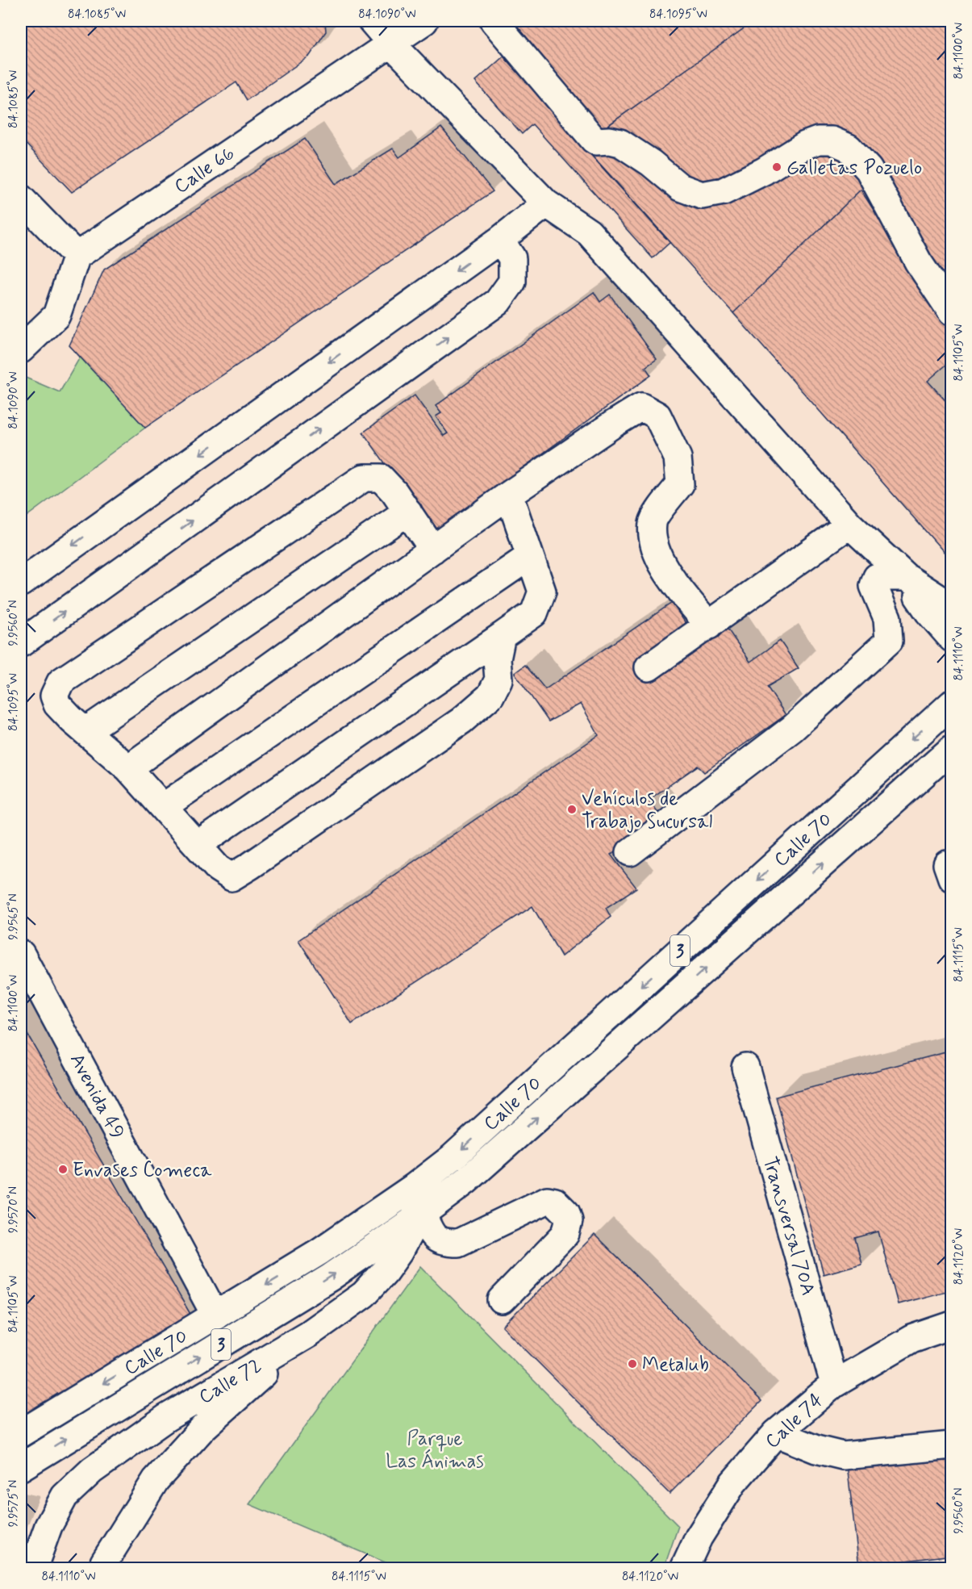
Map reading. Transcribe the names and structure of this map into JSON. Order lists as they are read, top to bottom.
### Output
{
  "streets": {
    "main road": [
      "Calle 66",
      "Calle 70",
      "3",
      "Avenida 49",
      "Transversal 70A",
      "Calle 72",
      "Calle 74"
    ]
  },
  "crossings": [
    ["Calle 70", "Avenida 49"],
    ["Calle 70", "Calle 72"],
    ["Transversal 70A", "Calle 74"]
  ],
  "parks": ["Parque Las Ánimas"],
  "places": [
    "Galletas Pozuelo",
    "Vehículos de Trabajo Sucursal",
    "Envases Comeca",
    "Metalub"
  ],
  "coordinates": [
    "84.1085°W",
    "84.1090°W",
    "84.1095°W",
    "84.1100°W",
    "84.1105°W",
    "9.9560°N",
    "84.1110°W",
    "9.9565°N",
    "84.1115°W",
    "9.9570°N",
    "84.1120°W",
    "9.9575°N"
  ]
}
